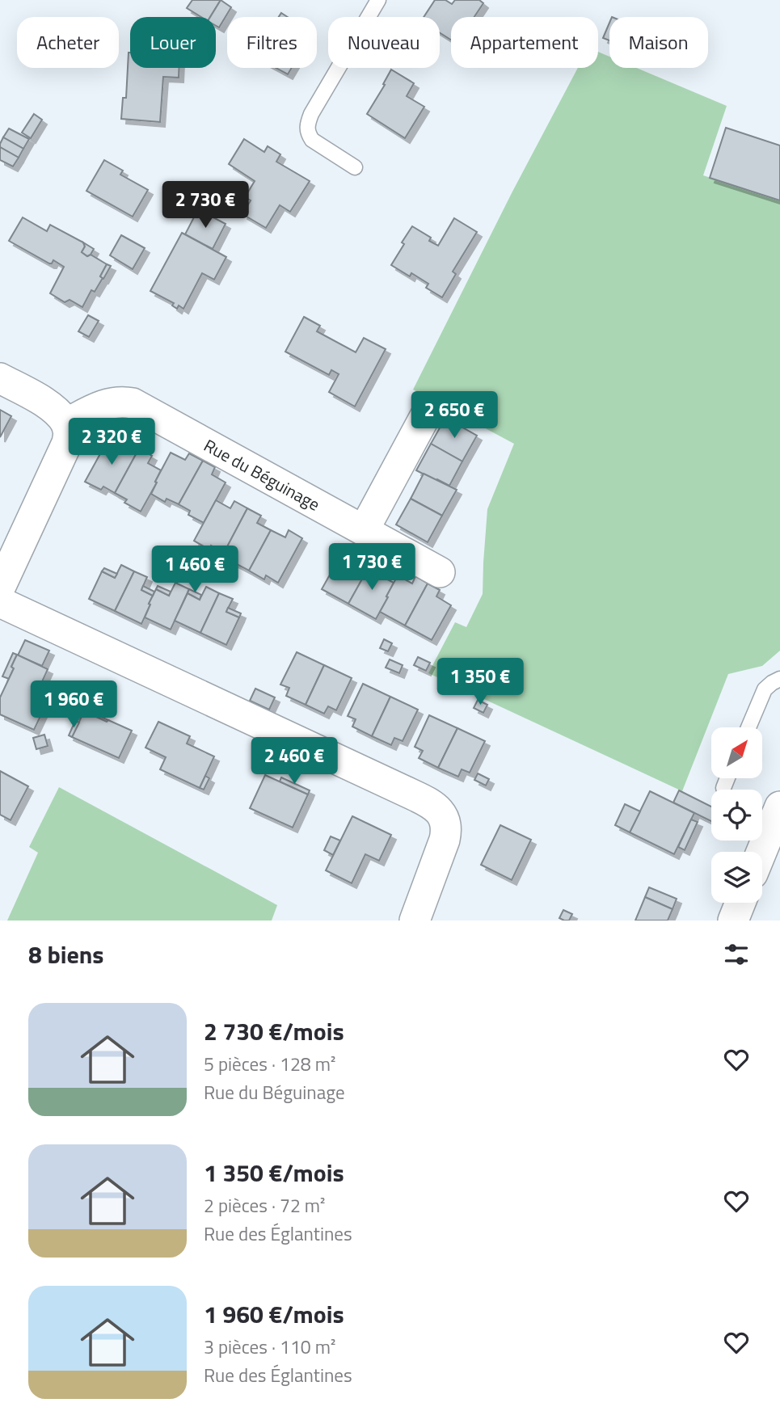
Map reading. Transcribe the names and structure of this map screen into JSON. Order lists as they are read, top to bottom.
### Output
{
  "streets": {
    "street": ["Rue du Béguinage"]
  },
  "north": "top right",
  "page": {
    "chip": [
      "Acheter",
      "Louer",
      "Filtres",
      "Nouveau",
      "Appartement",
      "Maison"
    ],
    "price": [
      "2 730 €",
      "2 650 €",
      "2 320 €",
      "1 730 €",
      "1 460 €",
      "1 350 €",
      "1 960 €",
      "2 460 €"
    ],
    "heading": "8 biens",
    "list": [
      {
        "name": "2 730 €/mois",
        "note": "5 pièces · 128 m² · Rue du Béguinage"
      },
      {
        "name": "1 350 €/mois",
        "note": "2 pièces · 72 m² · Rue des Églantines"
      },
      {
        "name": "1 960 €/mois",
        "note": "3 pièces · 110 m² · Rue des Églantines"
      }
    ]
  }
}
